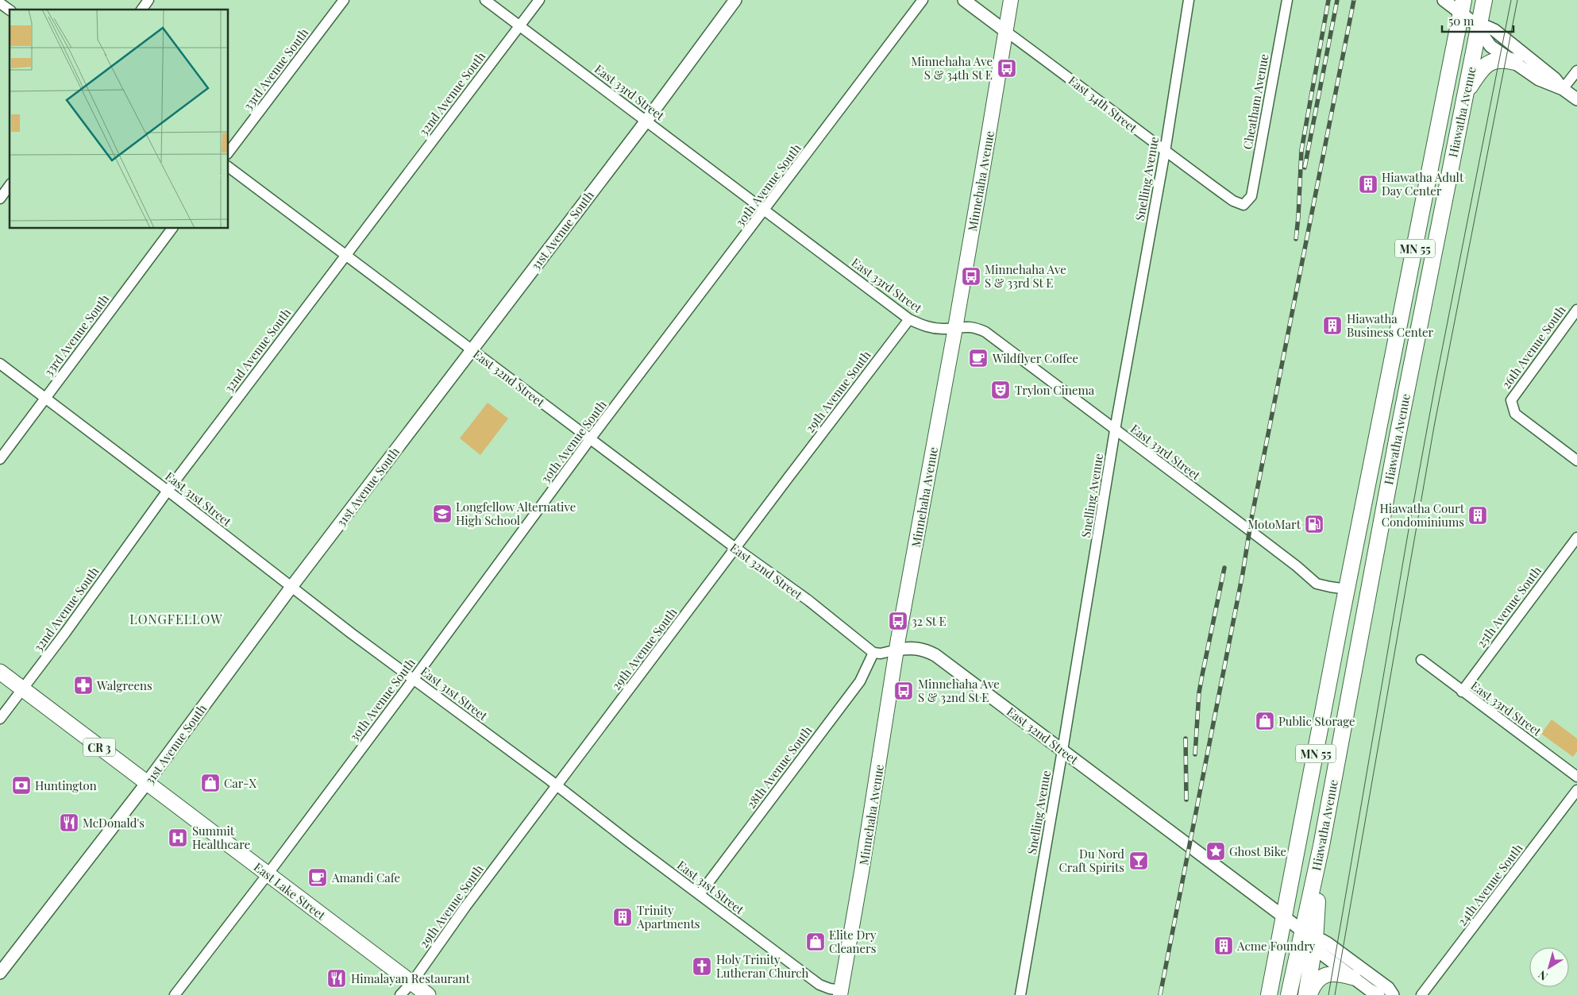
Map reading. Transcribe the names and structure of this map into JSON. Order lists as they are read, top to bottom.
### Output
{
  "streets": {
    "highway": ["Hiawatha Avenue", "MN 55"],
    "main road": ["Minnehaha Avenue", "CR 3", "East Lake Street"],
    "street": [
      "33rd Avenue South",
      "East 33rd Street",
      "32nd Avenue South",
      "Cheatham Avenue",
      "East 34th Street",
      "Snelling Avenue",
      "30th Avenue South",
      "31st Avenue South",
      "26th Avenue South",
      "East 32nd Street",
      "29th Avenue South",
      "East 31st Street",
      "25th Avenue South",
      "28th Avenue South",
      "24th Avenue South"
    ]
  },
  "crossings": [
    ["33rd Avenue South", "East 31st Street"],
    ["East 33rd Street", "32nd Avenue South"],
    ["East 33rd Street", "Hiawatha Avenue"],
    ["East 33rd Street", "Snelling Avenue"],
    ["East 33rd Street", "Minnehaha Avenue"],
    ["East 33rd Street", "30th Avenue South"],
    ["East 33rd Street", "31st Avenue South"],
    ["East 33rd Street", "29th Avenue South"],
    ["East 33rd Street", "25th Avenue South"],
    ["32nd Avenue South", "East 32nd Street"],
    ["32nd Avenue South", "East 31st Street"],
    ["32nd Avenue South", "East Lake Street"],
    ["Cheatham Avenue", "East 34th Street"],
    ["East 34th Street", "Snelling Avenue"],
    ["East 34th Street", "Minnehaha Avenue"],
    ["Hiawatha Avenue", "East 32nd Street"],
    ["Snelling Avenue", "East 32nd Street"],
    ["Minnehaha Avenue", "East 32nd Street"],
    ["Minnehaha Avenue", "East 31st Street"],
    ["30th Avenue South", "East 32nd Street"],
    ["30th Avenue South", "East 31st Street"],
    ["30th Avenue South", "East Lake Street"],
    ["31st Avenue South", "East 32nd Street"],
    ["31st Avenue South", "East 31st Street"],
    ["31st Avenue South", "East Lake Street"],
    ["East 32nd Street", "29th Avenue South"],
    ["East 32nd Street", "28th Avenue South"],
    ["29th Avenue South", "East 31st Street"],
    ["29th Avenue South", "East Lake Street"],
    ["East 31st Street", "28th Avenue South"]
  ],
  "districts": ["LONGFELLOW"],
  "places": {
    "bus stop": [
      "Minnehaha Ave S & 34th St E",
      "Minnehaha Ave S & 33rd St E",
      "32 St E",
      "Minnehaha Ave S & 32nd St E"
    ],
    "building": [
      "Hiawatha Adult Day Center",
      "Hiawatha Business Center",
      "Hiawatha Court Condominiums",
      "Trinity Apartments",
      "Acme Foundry"
    ],
    "cafe": ["Wildflyer Coffee", "Amandi Cafe"],
    "theatre": ["Trylon Cinema"],
    "school or university": ["Longfellow Alternative High School"],
    "fuel station": ["MotoMart"],
    "pharmacy": ["Walgreens"],
    "shop": ["Public Storage", "Car-X", "Elite Dry Cleaners"],
    "bank": ["Huntington"],
    "restaurant": ["McDonald's", "Himalayan Restaurant"],
    "hospital": ["Summit Healthcare"],
    "place": ["Ghost Bike"],
    "bar": ["Du Nord Craft Spirits"],
    "church": ["Holy Trinity Lutheran Church"]
  },
  "scale_bar": "50 m",
  "north": "bottom left"
}
